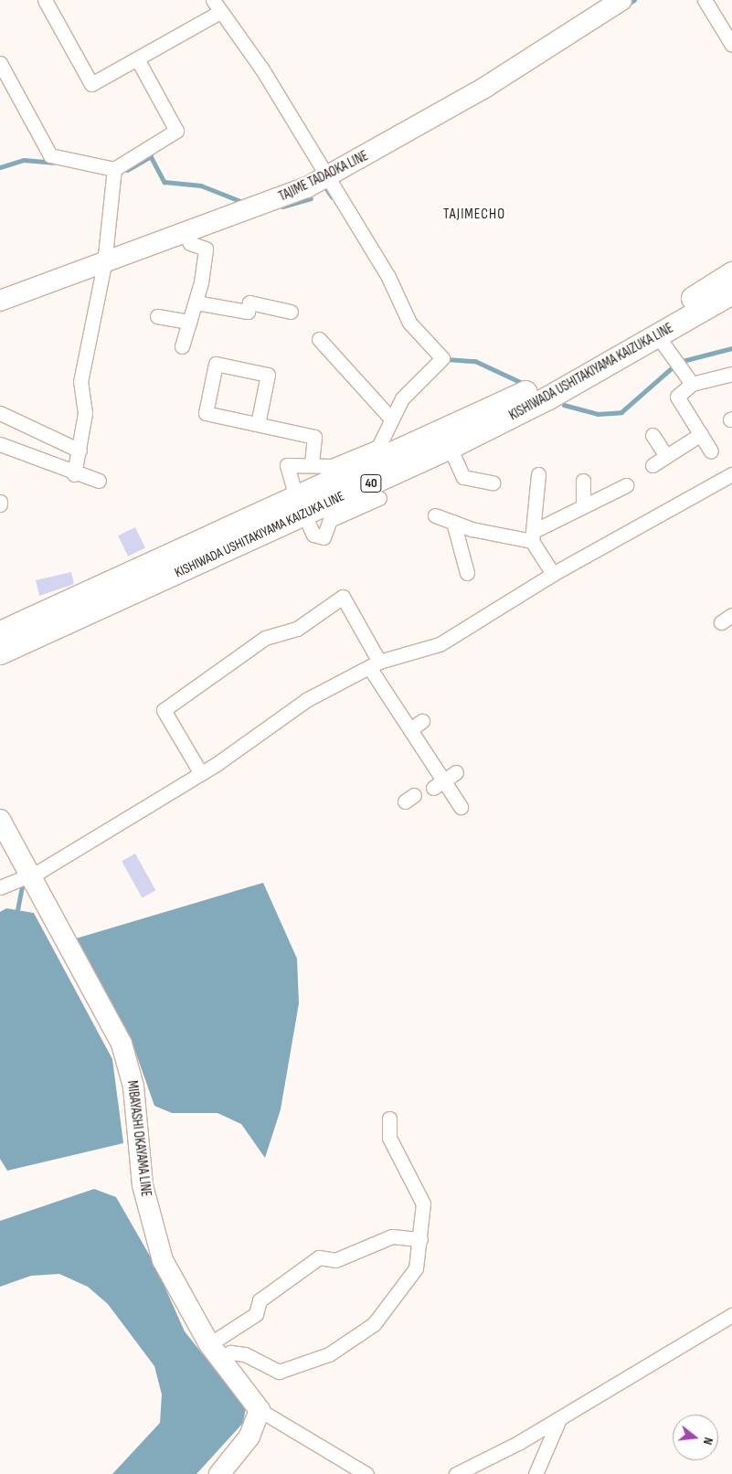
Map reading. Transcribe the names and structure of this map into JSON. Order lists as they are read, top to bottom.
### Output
{
  "streets": {
    "main road": [
      "TAJIME TADAOKA LINE",
      "KISHIWADA USHITAKIYAMA KAIZUKA LINE",
      "40",
      "MIBAYASHI OKAYAMA LINE"
    ]
  },
  "districts": ["TAJIMECHO"],
  "north": "right"
}
